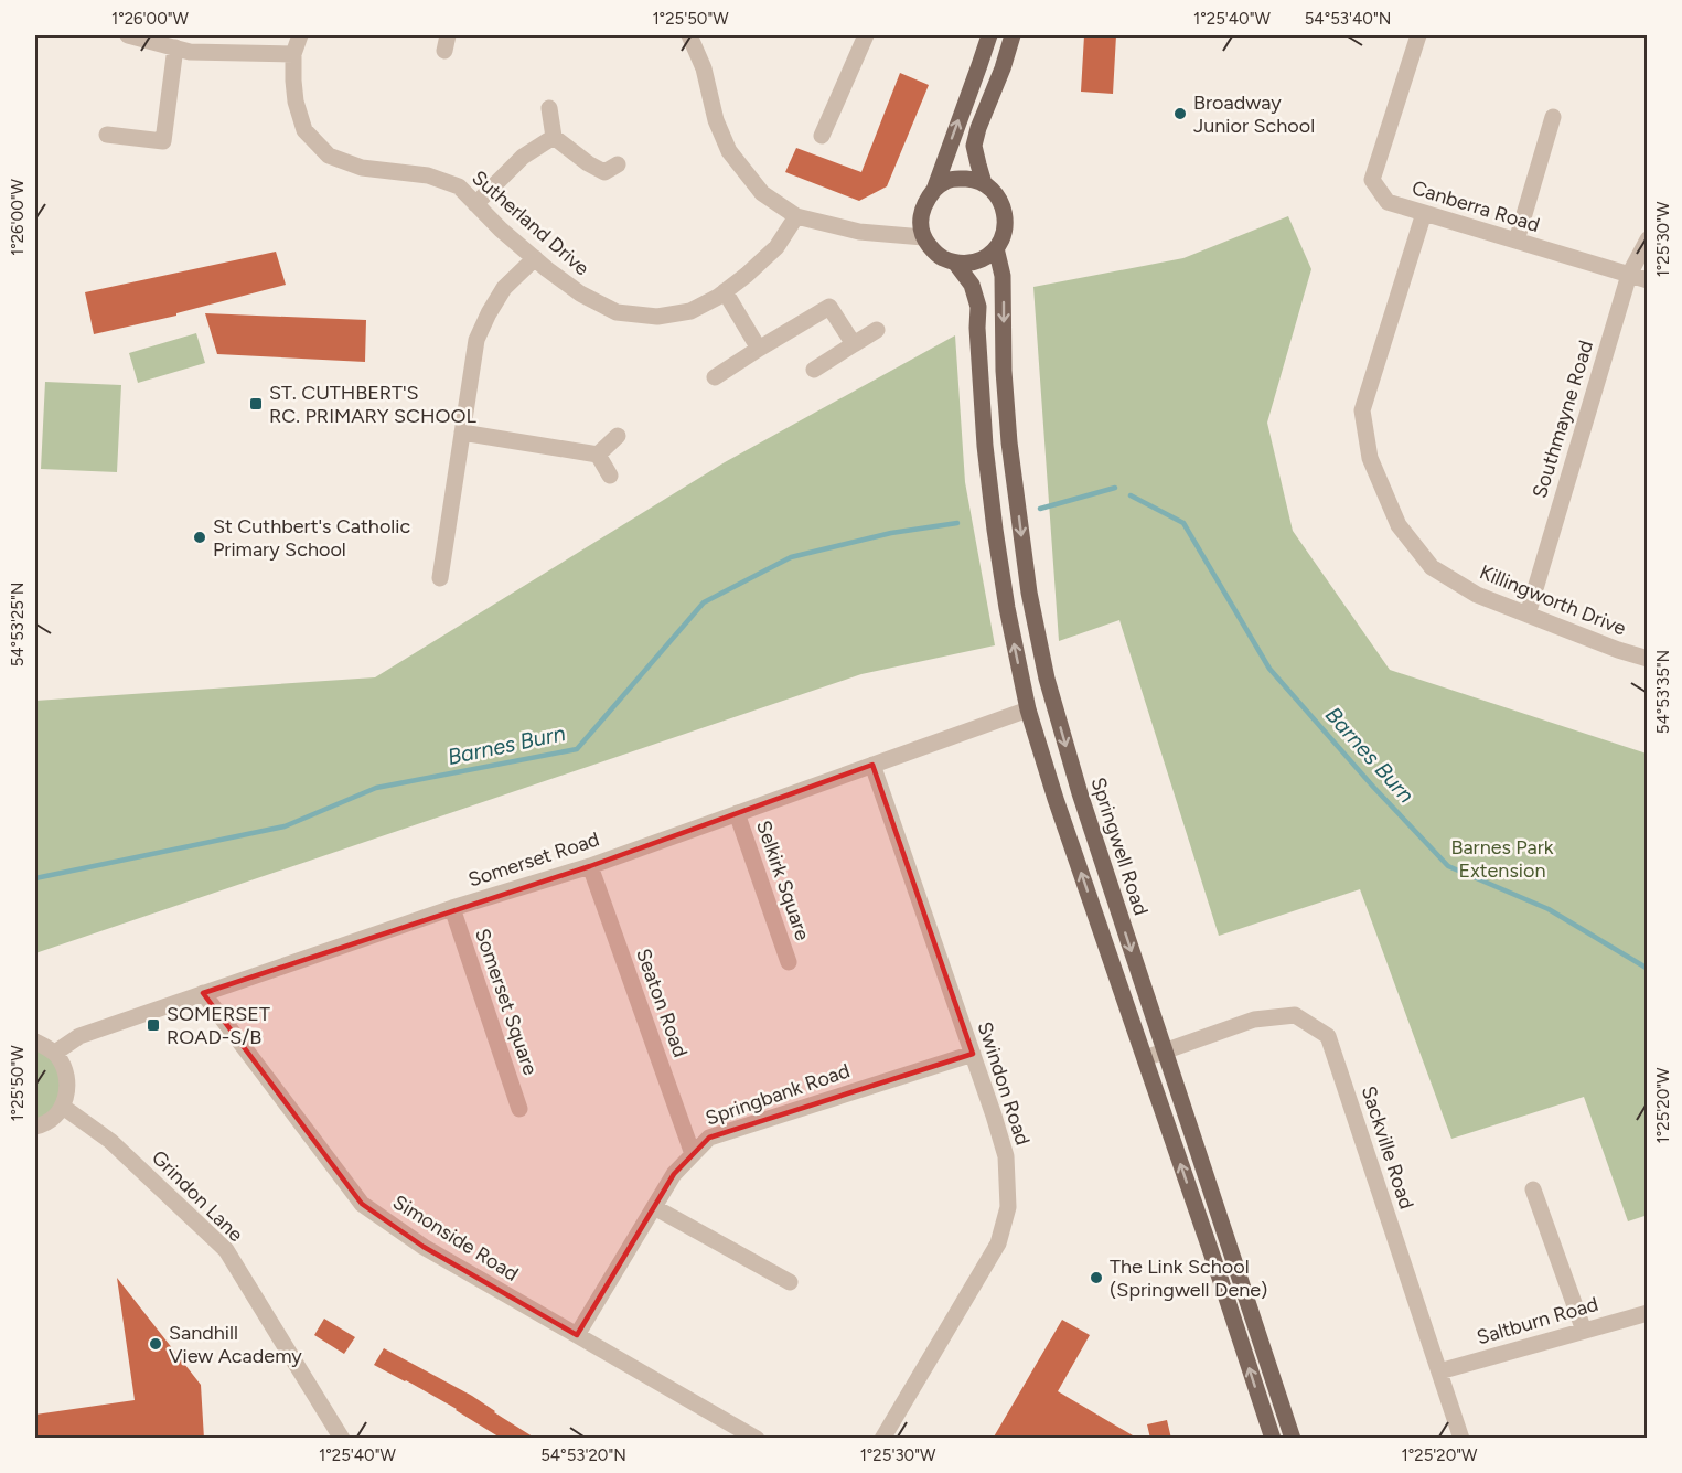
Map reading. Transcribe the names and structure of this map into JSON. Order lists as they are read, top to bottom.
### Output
{
  "streets": {
    "main road": ["Springwell Road"],
    "street": [
      "Canberra Road",
      "Sutherland Drive",
      "Southmayne Road",
      "Killingworth Drive",
      "Somerset Road",
      "Selkirk Square",
      "Somerset Square",
      "Seaton Road",
      "Swindon Road",
      "Springbank Road",
      "Sackville Road",
      "Grindon Lane",
      "Simonside Road",
      "Saltburn Road"
    ]
  },
  "crossings": [
    ["Canberra Road", "Southmayne Road"],
    ["Canberra Road", "Killingworth Drive"],
    ["Southmayne Road", "Killingworth Drive"],
    ["Springwell Road", "Sackville Road"],
    ["Somerset Road", "Selkirk Square"],
    ["Somerset Road", "Somerset Square"],
    ["Somerset Road", "Seaton Road"],
    ["Somerset Road", "Swindon Road"],
    ["Somerset Road", "Simonside Road"],
    ["Seaton Road", "Springbank Road"],
    ["Swindon Road", "Springbank Road"],
    ["Springbank Road", "Simonside Road"],
    ["Sackville Road", "Saltburn Road"]
  ],
  "water": ["Barnes Burn"],
  "parks": ["Barnes Park Extension"],
  "places": {
    "other": [
      "Broadway Junior School",
      "St Cuthbert's Catholic Primary School",
      "The Link School (Springwell Dene)",
      "Sandhill View Academy"
    ],
    "transit": ["ST. CUTHBERT'S RC. PRIMARY SCHOOL", "SOMERSET ROAD-S/B"]
  },
  "coordinates": [
    "1°26'00\"W",
    "1°25'50\"W",
    "1°25'40\"W",
    "54°53'40\"N",
    "1°25'30\"W",
    "54°53'25\"N",
    "54°53'35\"N",
    "1°25'20\"W",
    "54°53'20\"N"
  ]
}
